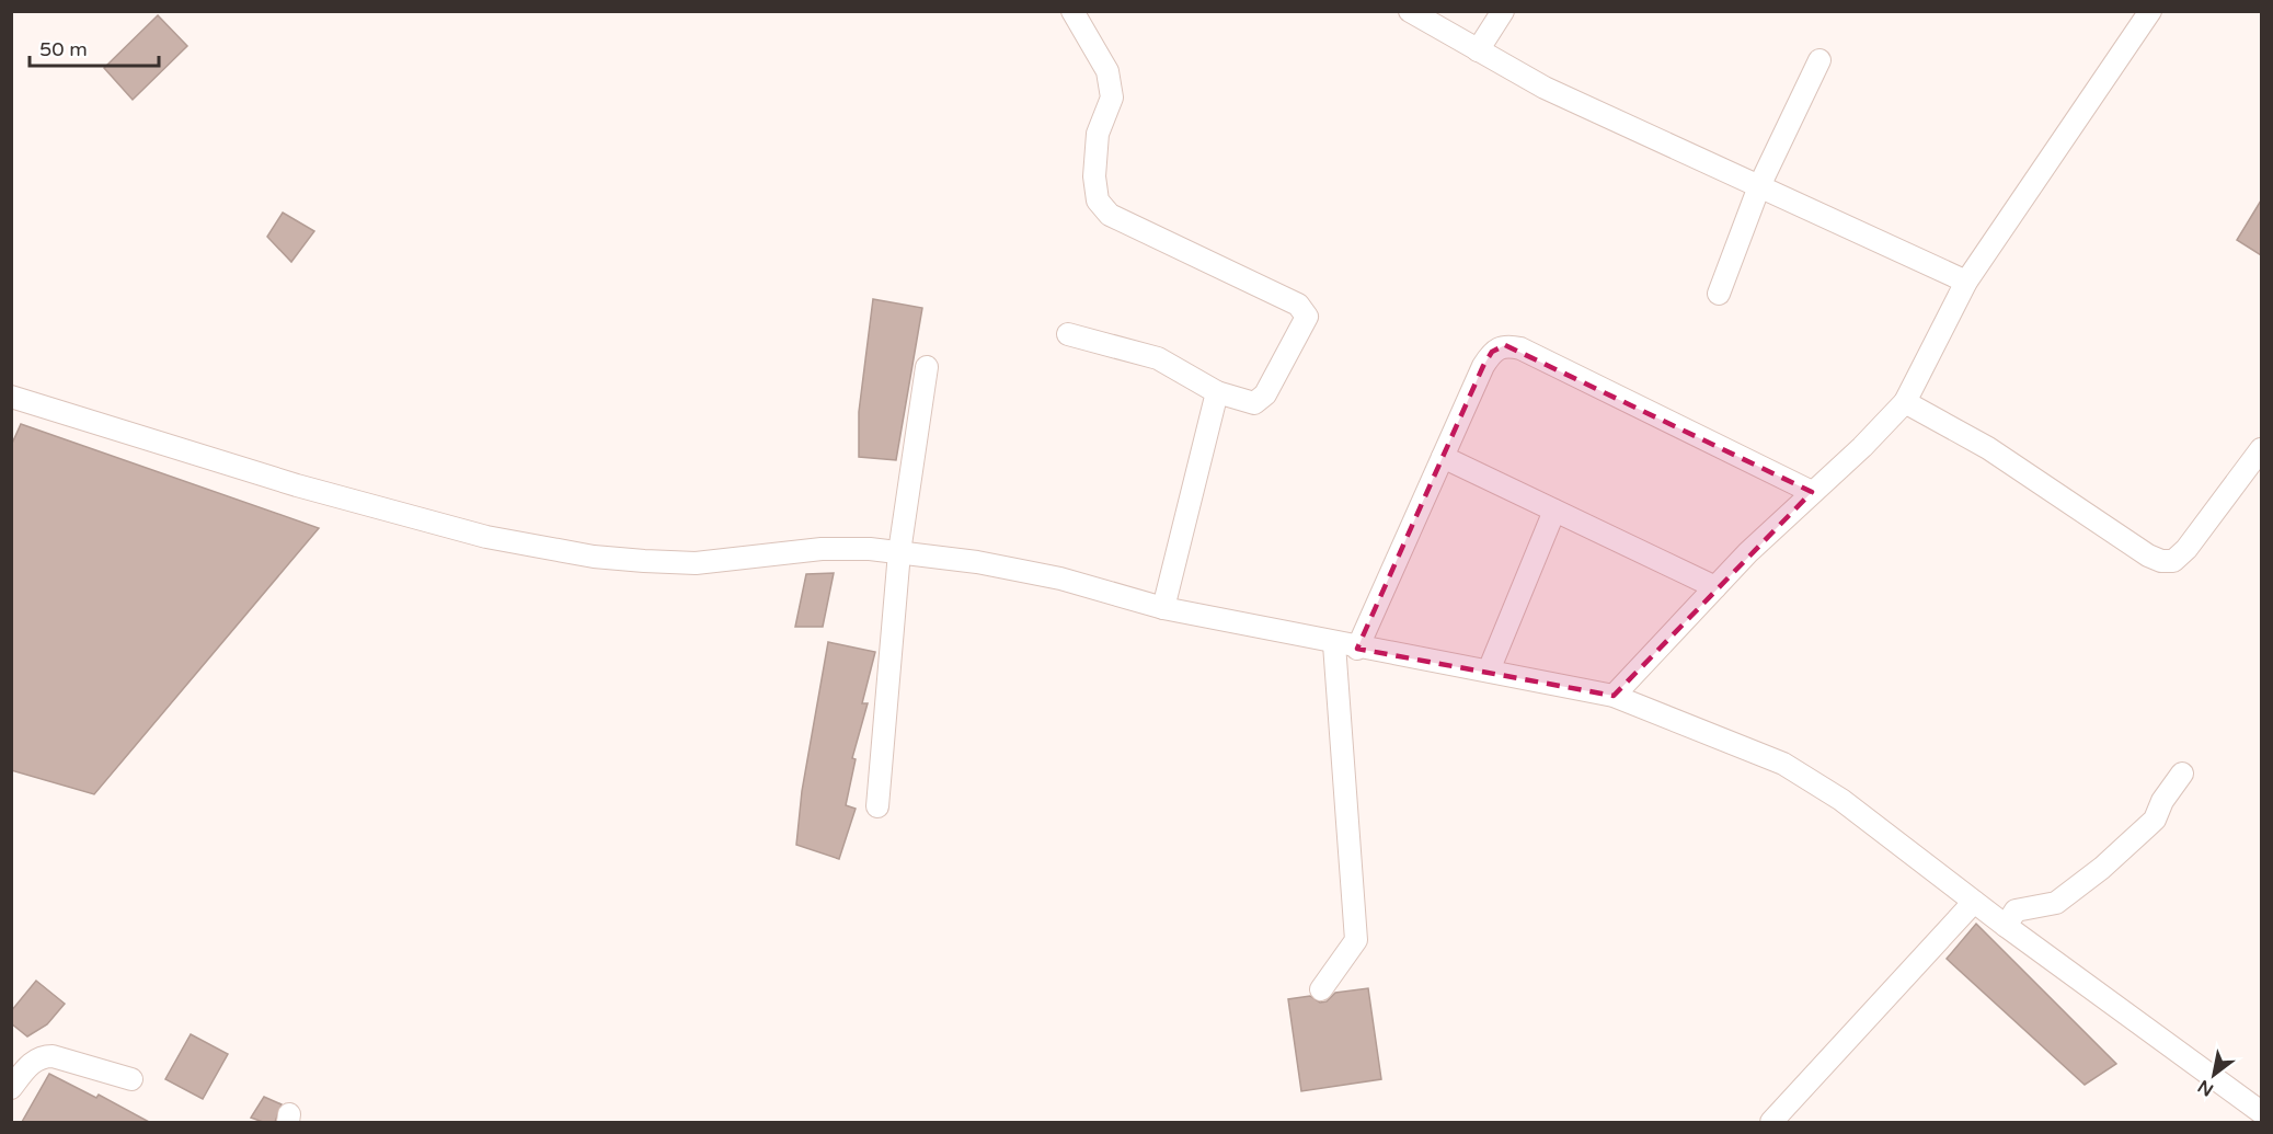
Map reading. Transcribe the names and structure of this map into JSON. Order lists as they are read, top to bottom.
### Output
{
  "scale_bar": "50 m",
  "north": "bottom left"
}
